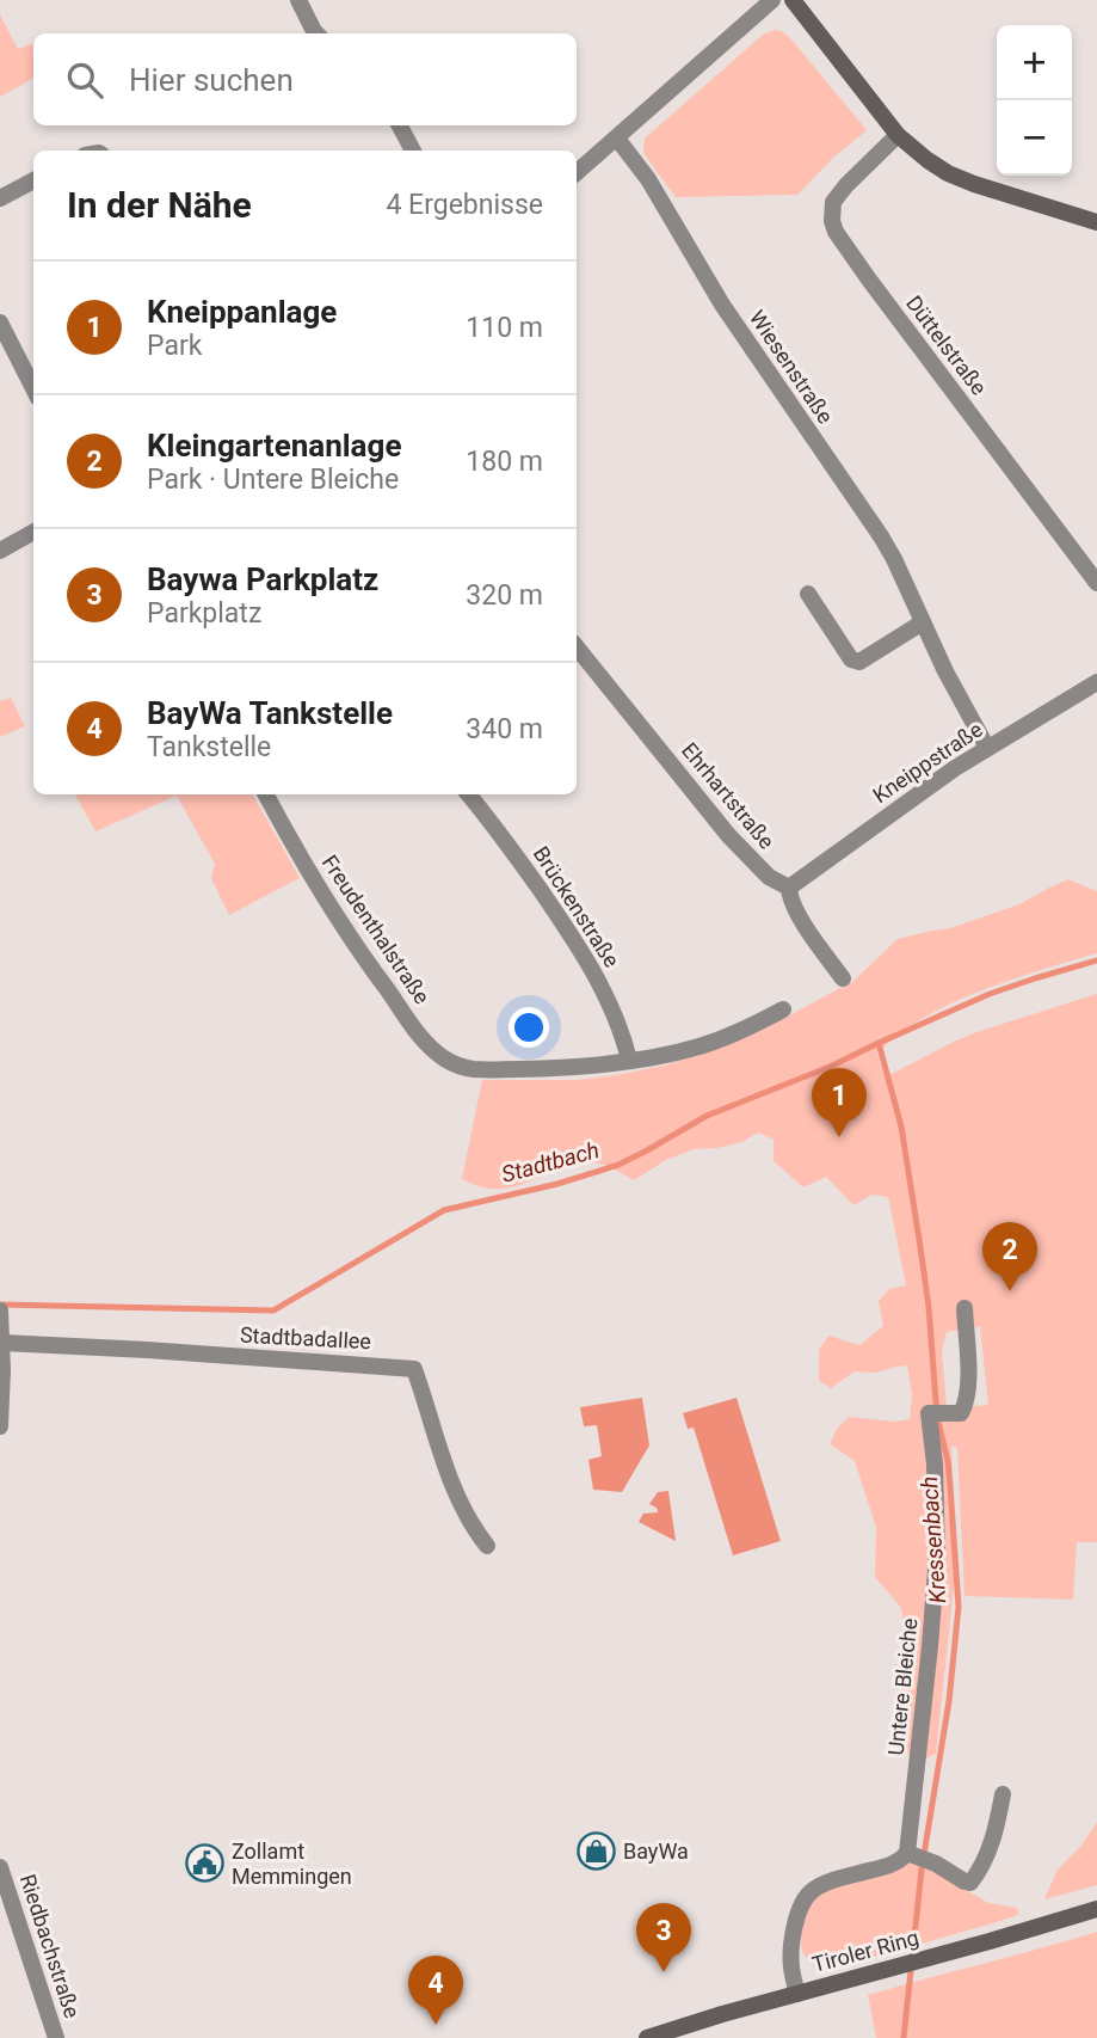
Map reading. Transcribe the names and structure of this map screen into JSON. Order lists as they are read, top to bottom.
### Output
{
  "streets": {
    "main road": ["Tiroler Ring"],
    "street": [
      "Düttelstraße",
      "Wiesenstraße",
      "Kneippstraße",
      "Ehrhartstraße",
      "Brückenstraße",
      "Freudenthalstraße",
      "Stadtbadallee",
      "Untere Bleiche",
      "Riedbachstraße"
    ]
  },
  "crossings": [
    ["Wiesenstraße", "Kneippstraße"],
    ["Kneippstraße", "Ehrhartstraße"],
    ["Brückenstraße", "Freudenthalstraße"]
  ],
  "water": ["Stadtbach", "Kressenbach"],
  "places": {
    "shop": ["BayWa"],
    "public building": ["Zollamt Memmingen"]
  },
  "page": {
    "map_buttons": ["+", "−"],
    "search": "Hier suchen",
    "heading": ["In der Nähe", "4 Ergebnisse"],
    "list": [
      {
        "mark": "1",
        "name": "Kneippanlage",
        "note": "Park",
        "value": "110 m"
      },
      {
        "mark": "2",
        "name": "Kleingartenanlage",
        "note": "Park · Untere Bleiche",
        "value": "180 m"
      },
      {
        "mark": "3",
        "name": "Baywa Parkplatz",
        "note": "Parkplatz",
        "value": "320 m"
      },
      {
        "mark": "4",
        "name": "BayWa Tankstelle",
        "note": "Tankstelle",
        "value": "340 m"
      }
    ],
    "pins": [
      "1",
      "2",
      "3",
      "4"
    ]
  }
}
